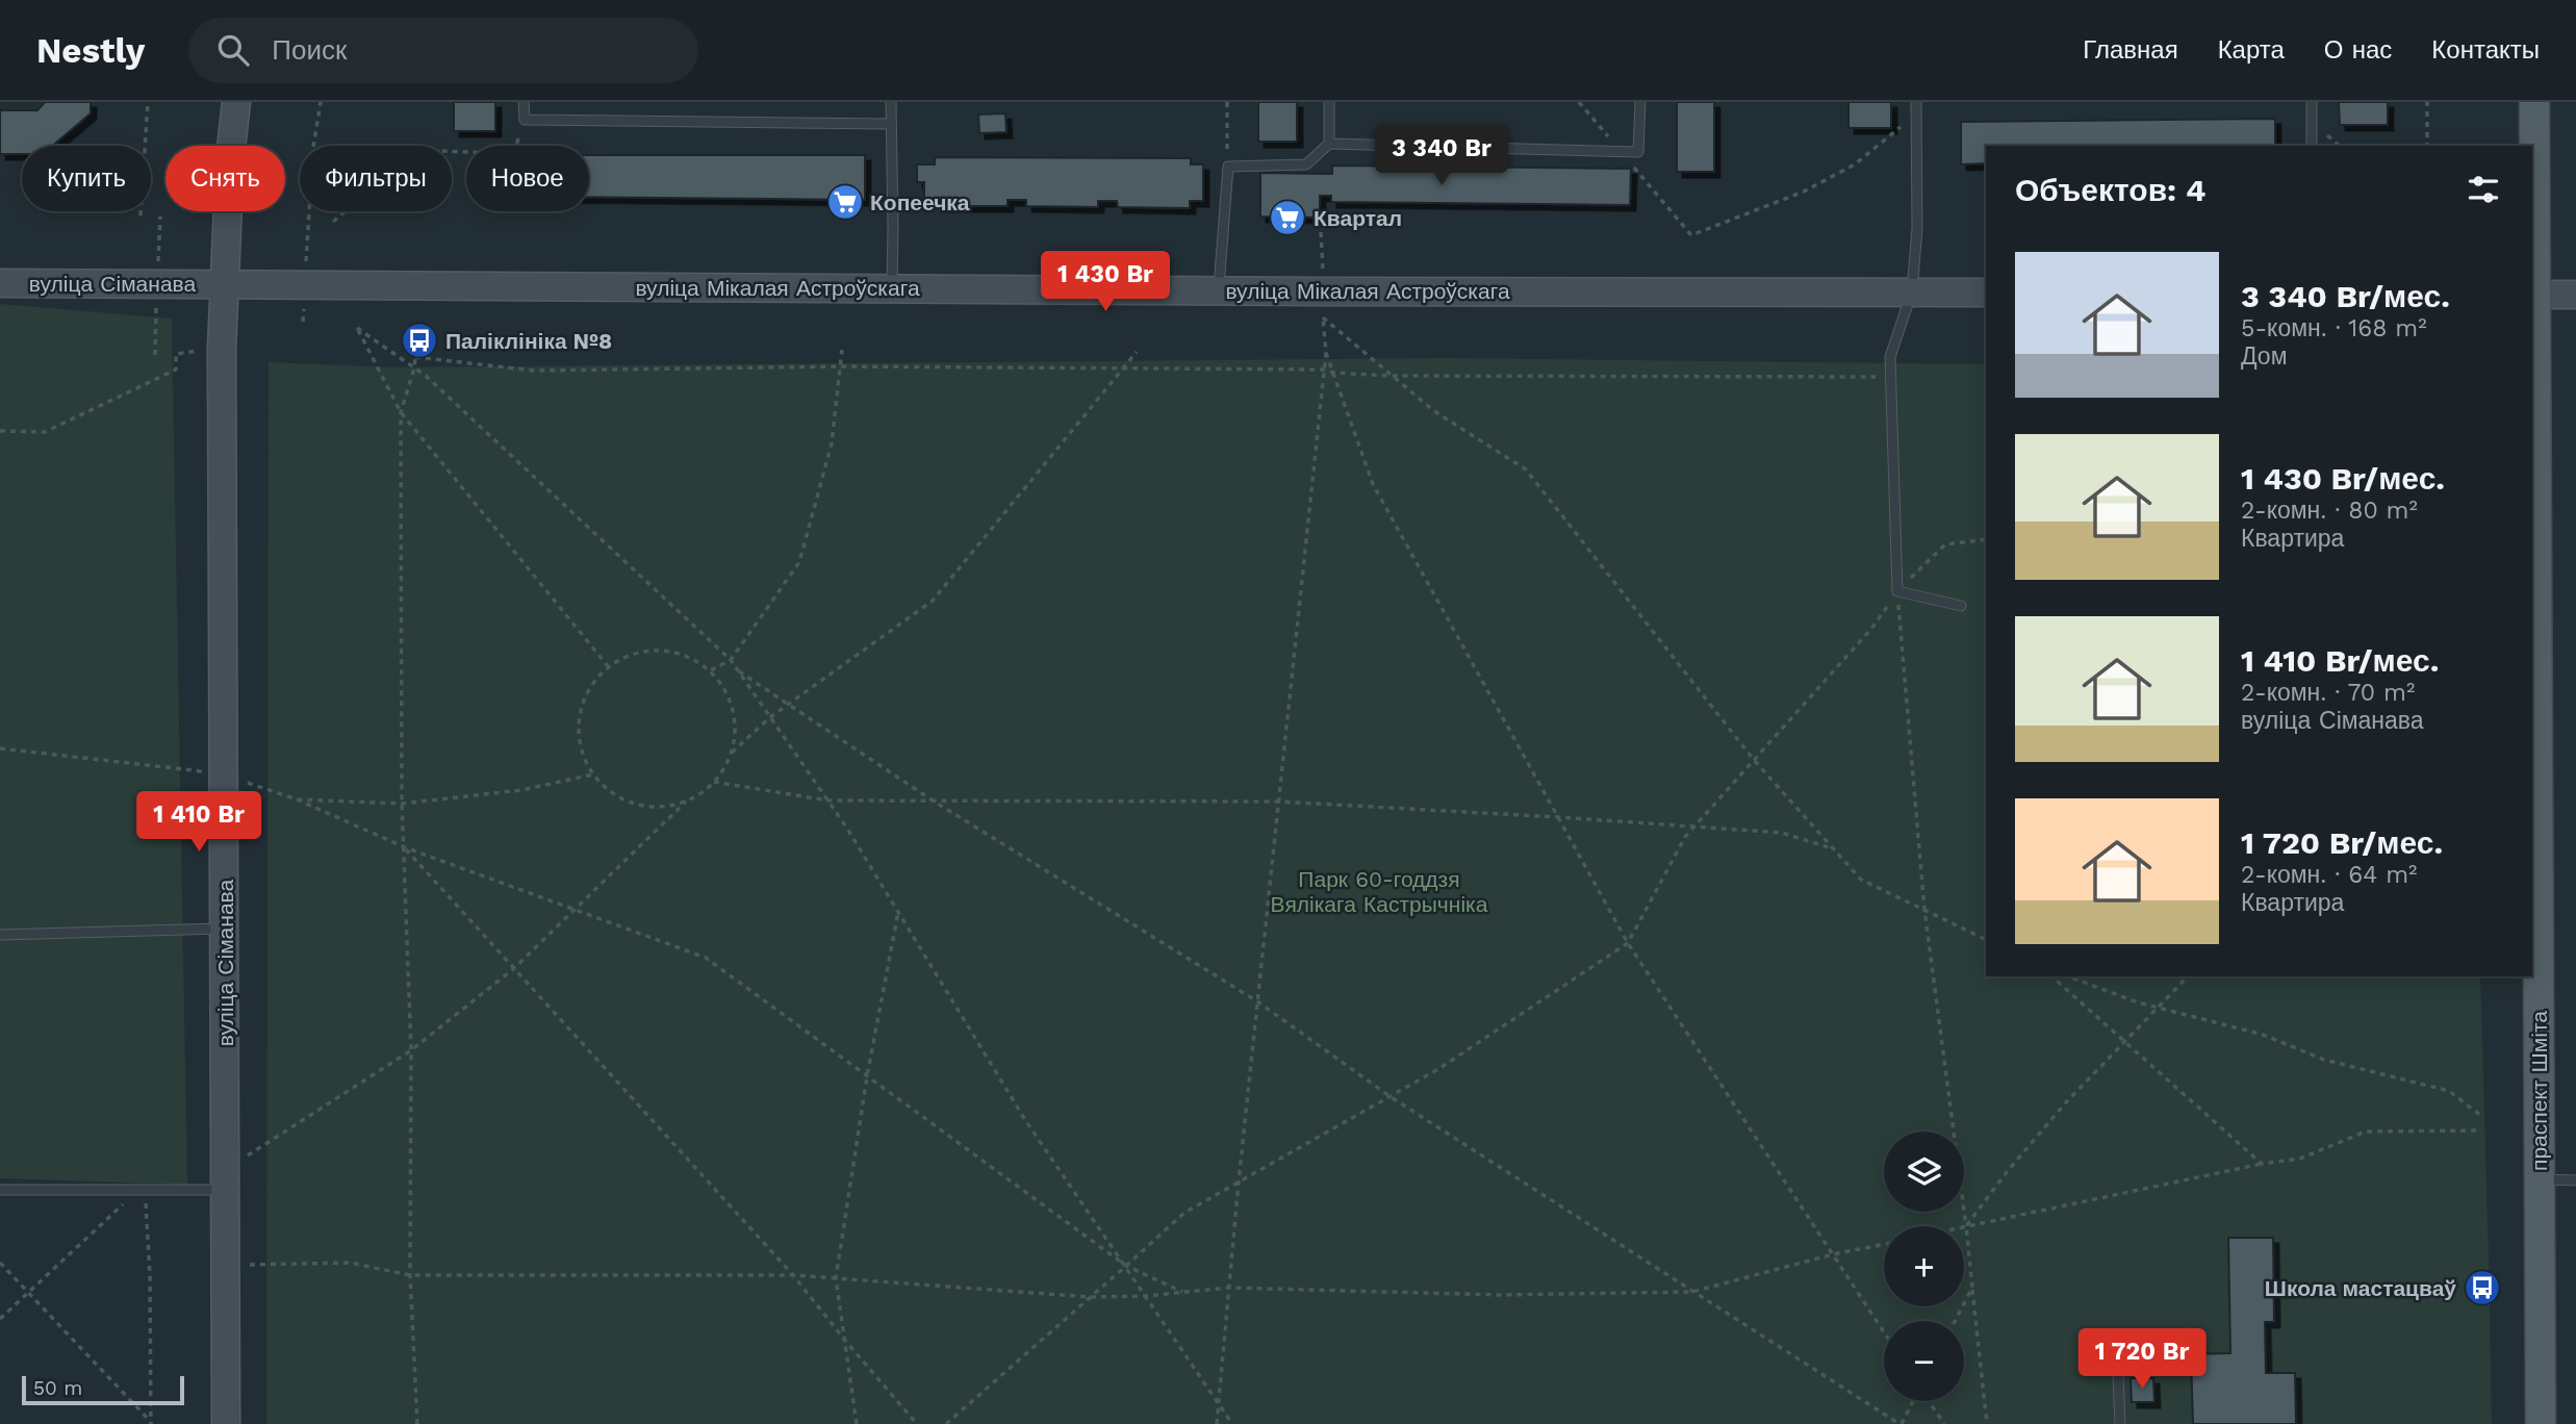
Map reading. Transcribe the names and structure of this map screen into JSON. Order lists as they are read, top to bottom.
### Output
{
  "streets": {
    "main road": ["вуліца Сіманава", "вуліца Мікалая Астроўскага", "праспект Шміта"]
  },
  "crossings": [
    ["вуліца Сіманава", "вуліца Мікалая Астроўскага"]
  ],
  "parks": ["Парк 60-годдзя Вялікага Кастрычніка"],
  "places": {
    "supermarket": ["Копеечка", "Квартал"],
    "bus stop": ["Паліклініка №8", "Школа мастацваў"]
  },
  "scale_bar": "50 m",
  "page": {
    "header": "Nestly",
    "search": "Поиск",
    "nav": [
      "Главная",
      "Карта",
      "О нас",
      "Контакты"
    ],
    "price": [
      "3 340 Br",
      "1 430 Br",
      "1 410 Br",
      "1 720 Br"
    ],
    "chip": [
      "Купить",
      "Снять",
      "Фильтры",
      "Новое"
    ],
    "heading": "Объектов: 4",
    "list": [
      {
        "name": "3 340 Br/мес.",
        "note": "5-комн. · 168 m² · Дом"
      },
      {
        "name": "1 430 Br/мес.",
        "note": "2-комн. · 80 m² · Квартира"
      },
      {
        "name": "1 410 Br/мес.",
        "note": "2-комн. · 70 m² · вуліца Сіманава"
      },
      {
        "name": "1 720 Br/мес.",
        "note": "2-комн. · 64 m² · Квартира"
      }
    ],
    "map_buttons": ["+", "−"],
    "scale": "50 m"
  }
}
